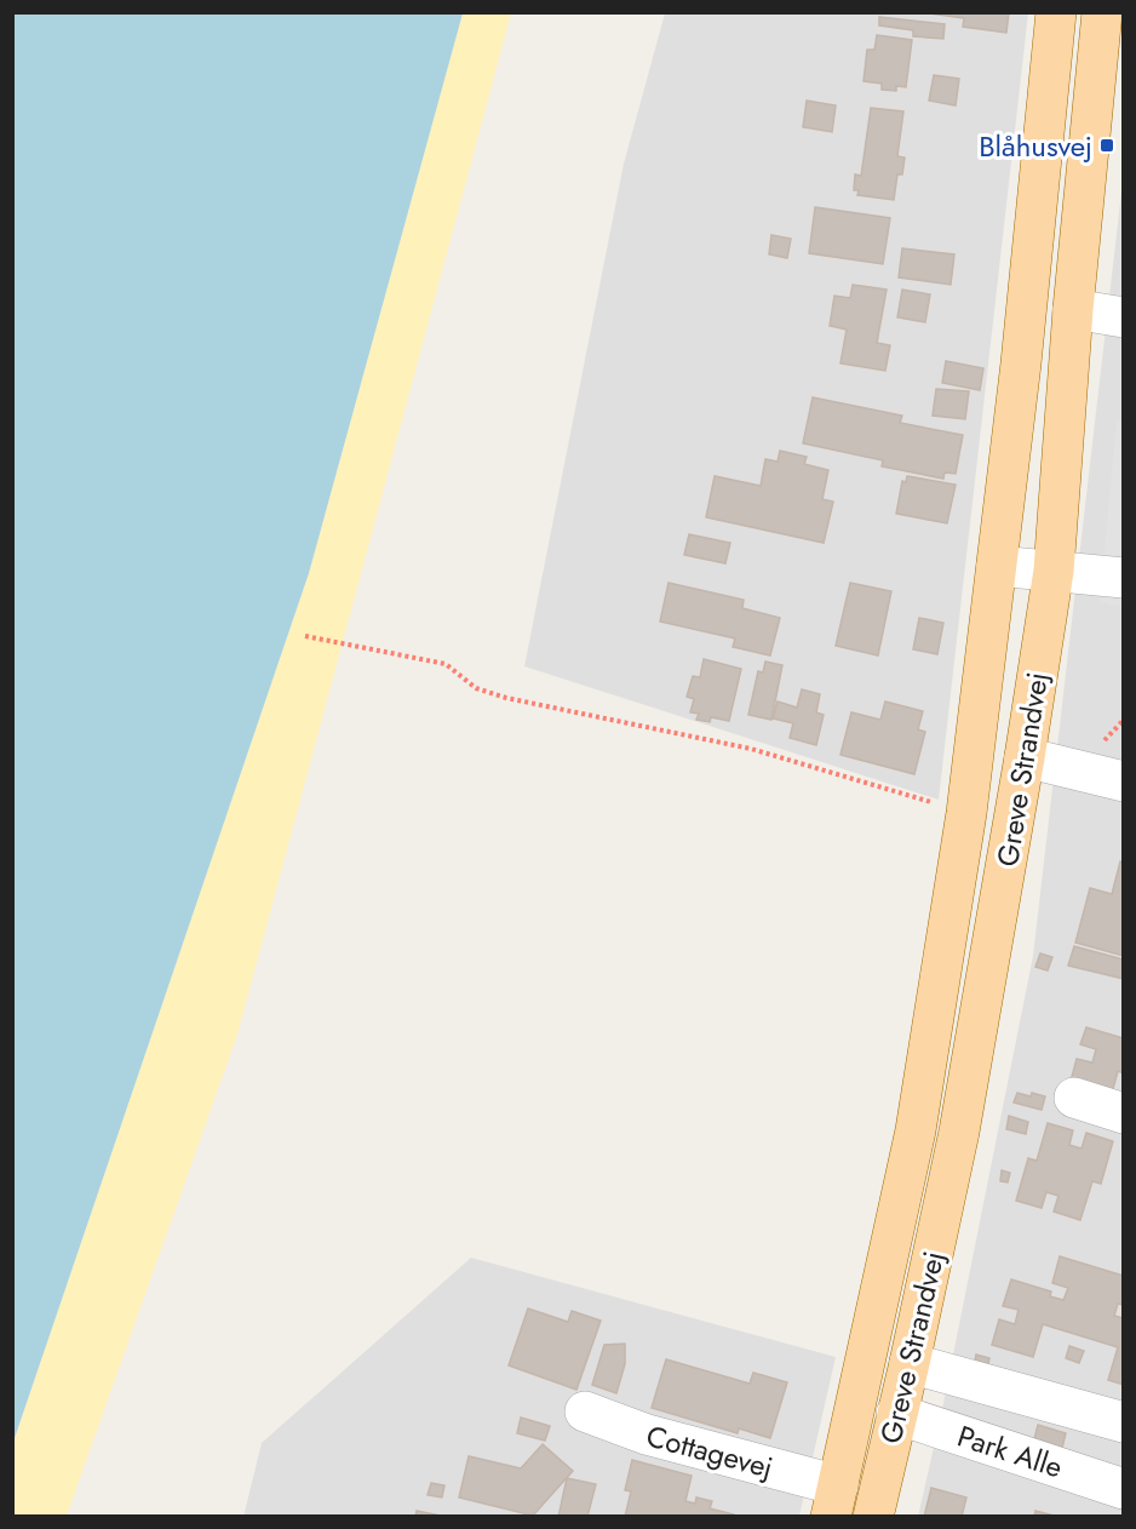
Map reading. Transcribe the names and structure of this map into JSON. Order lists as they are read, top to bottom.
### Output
{
  "streets": {
    "main road": ["Greve Strandvej"],
    "street": ["Cottagevej", "Park Alle"]
  },
  "crossings": [
    ["Greve Strandvej", "Cottagevej"],
    ["Greve Strandvej", "Park Alle"]
  ],
  "places": {
    "transit": ["Blåhusvej"]
  }
}
